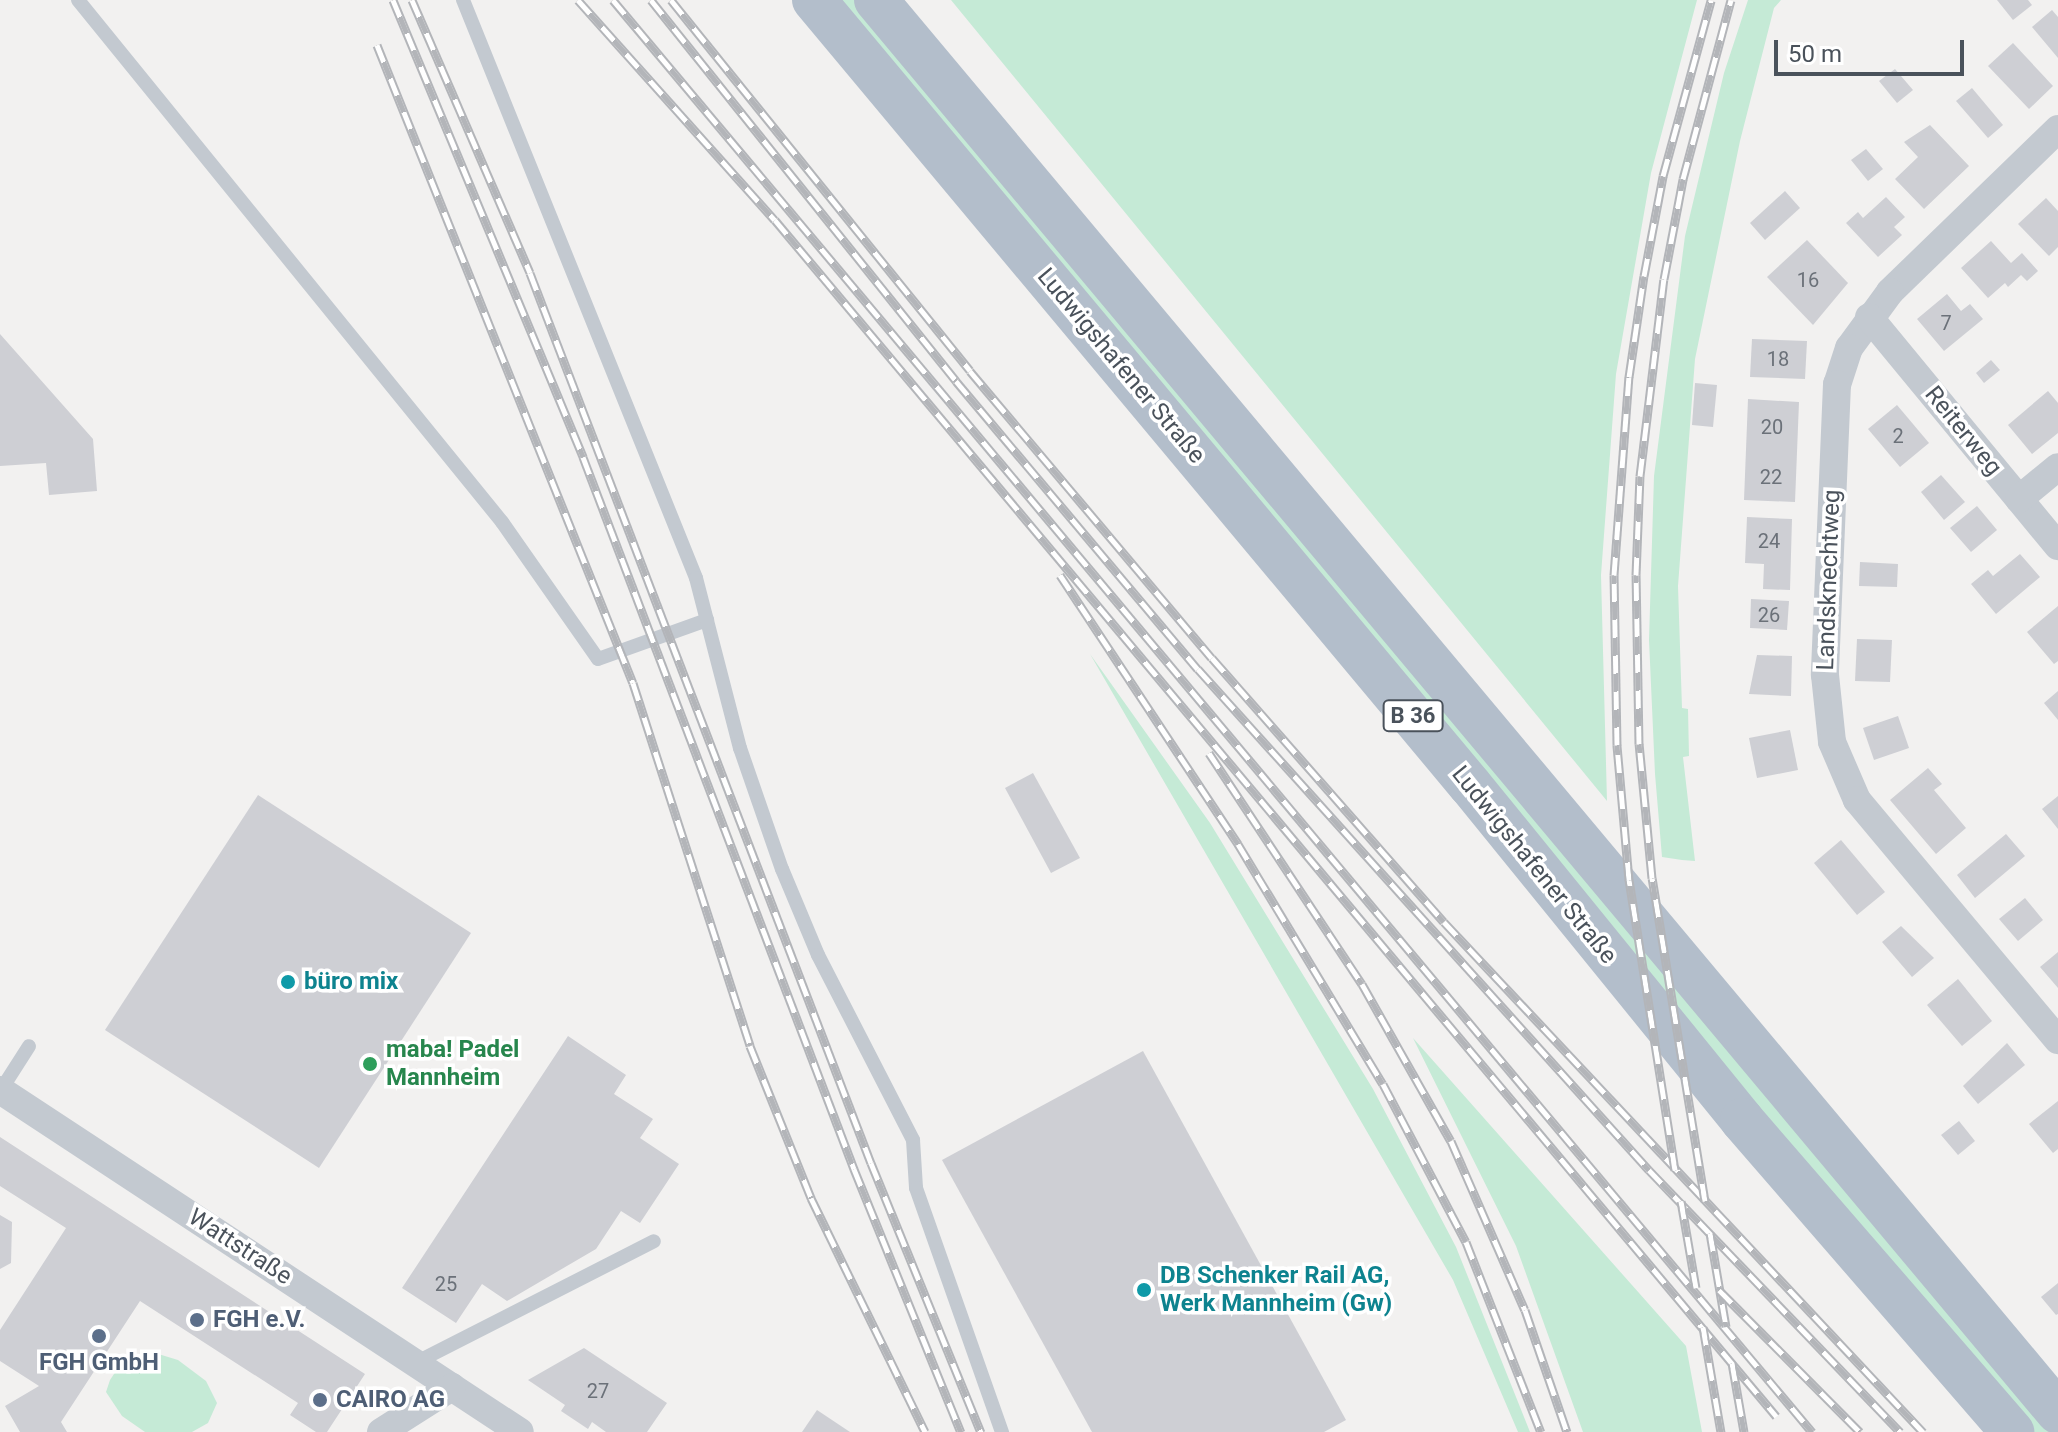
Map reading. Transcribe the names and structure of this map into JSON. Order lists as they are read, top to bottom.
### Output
{
  "streets": {
    "main road": ["Ludwigshafener Straße", "B 36"],
    "street": ["Reiterweg", "Landsknechtweg", "Wattstraße"]
  },
  "crossings": [
    ["Reiterweg", "Landsknechtweg"]
  ],
  "places": [
    "büro mix",
    "maba! Padel Mannheim",
    "DB Schenker Rail AG, Werk Mannheim (Gw)",
    "FGH e.V.",
    "FGH GmbH",
    "CAIRO AG"
  ],
  "house_numbers": [
    "16",
    "7",
    "18",
    "20",
    "2",
    "22",
    "24",
    "26",
    "25",
    "27"
  ],
  "scale_bar": "50 m"
}
